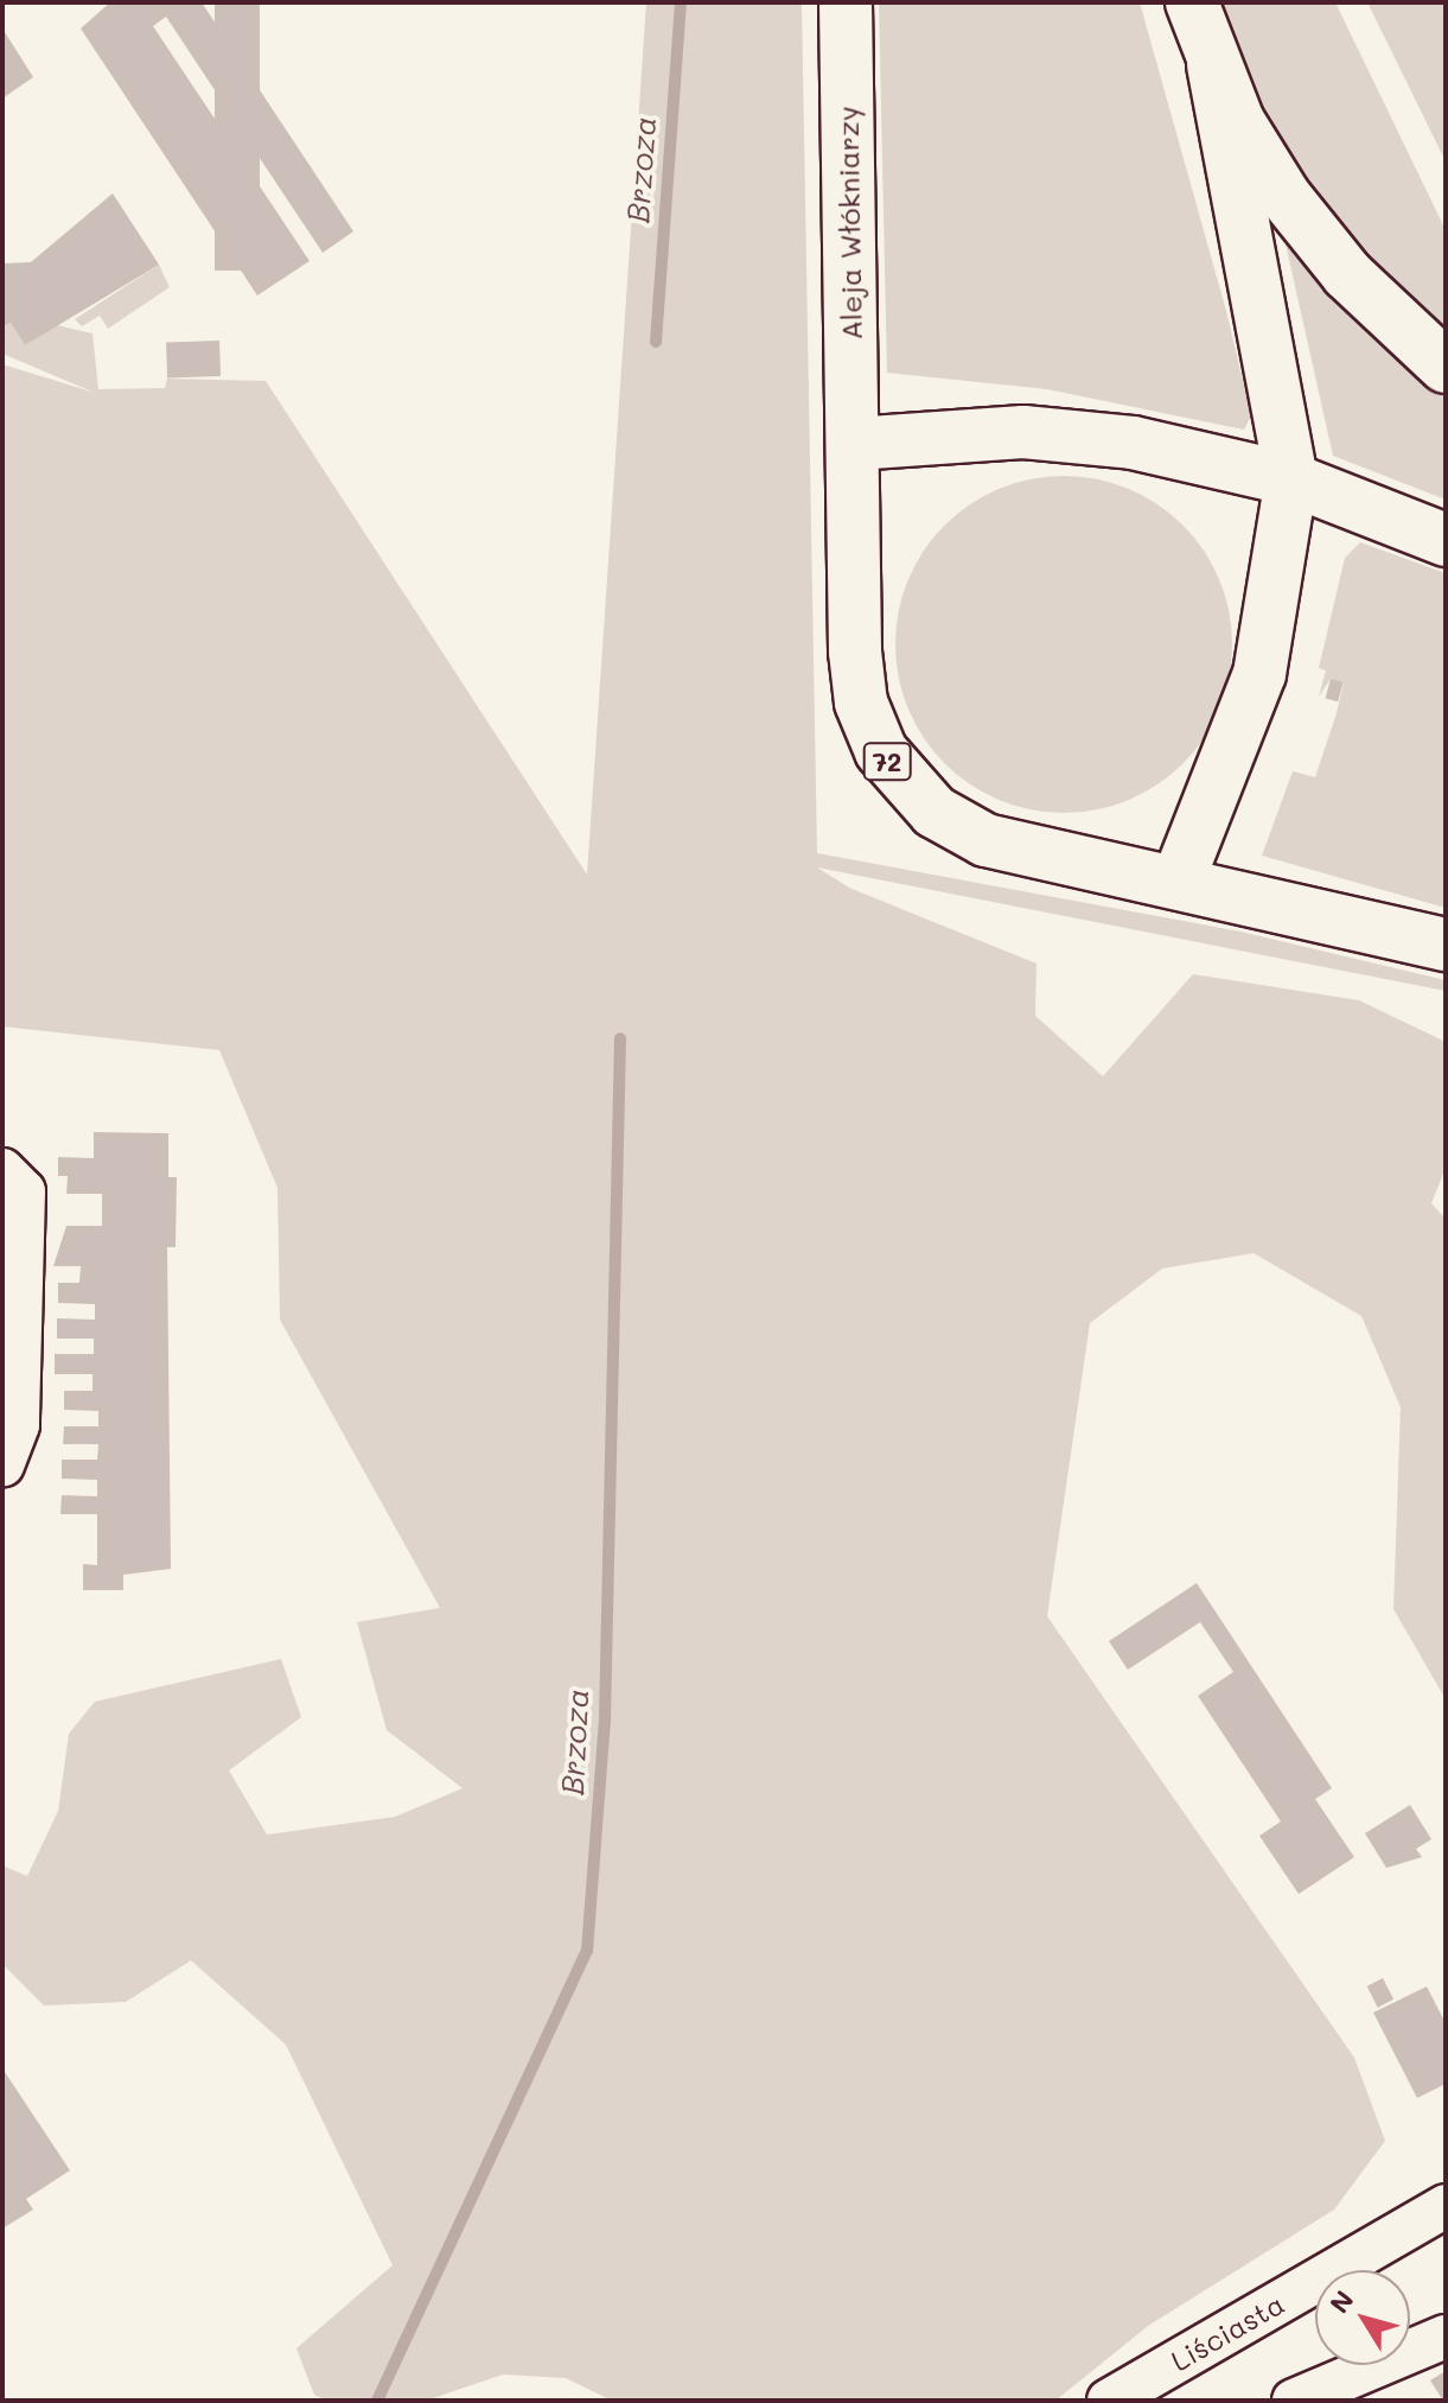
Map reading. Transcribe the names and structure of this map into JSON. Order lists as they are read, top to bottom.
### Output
{
  "streets": {
    "main road": ["Aleja Włókniarzy", "72"],
    "street": ["Liściasta"]
  },
  "crossings": [
    ["Aleja Włókniarzy", "72"]
  ],
  "water": ["Brzoza"],
  "north": "top left"
}
